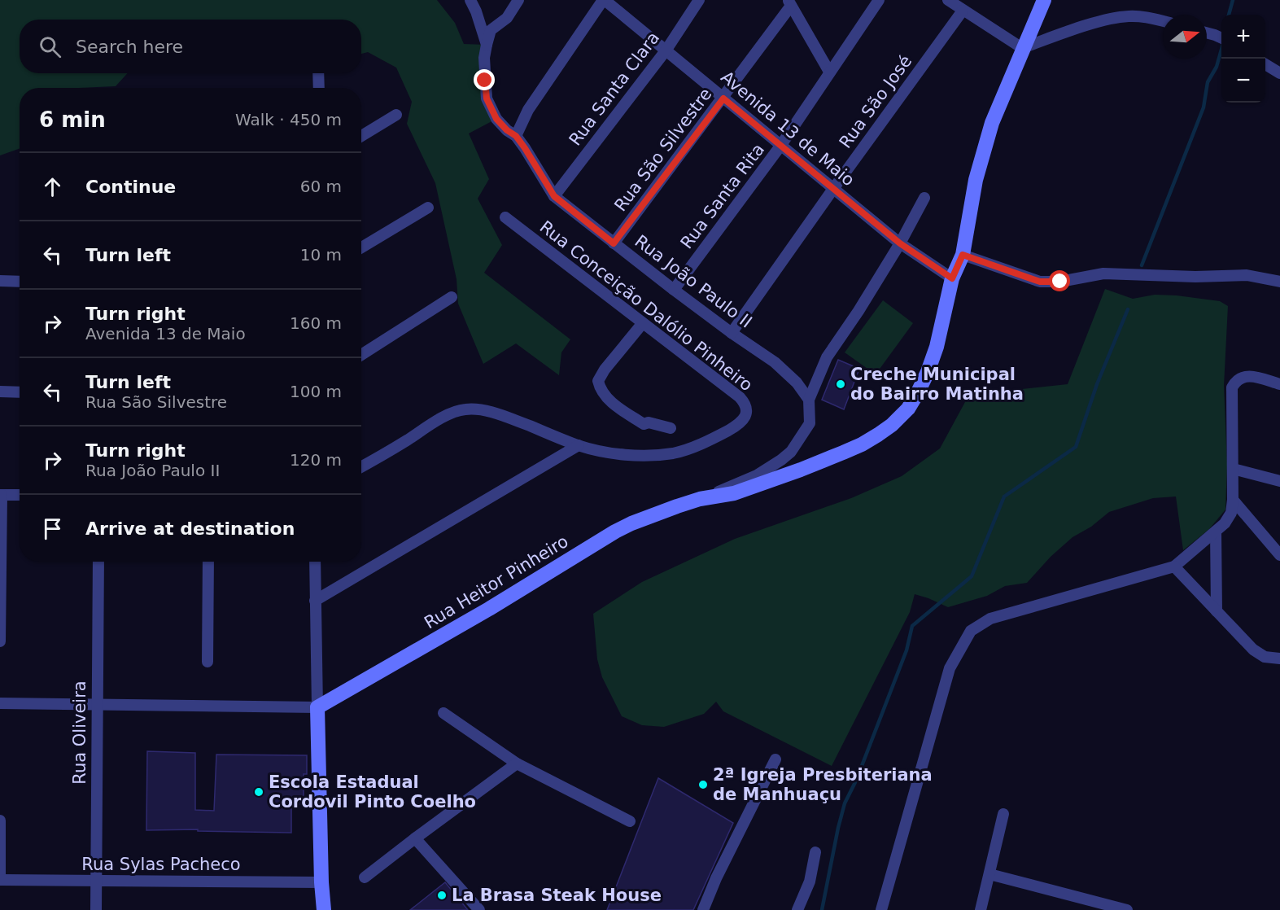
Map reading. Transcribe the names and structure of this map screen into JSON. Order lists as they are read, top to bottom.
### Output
{
  "streets": {
    "street": [
      "Rua Santa Clara",
      "Rua São José",
      "Avenida 13 de Maio",
      "Rua São Silvestre",
      "Rua Santa Rita",
      "Rua João Paulo II",
      "Rua Conceição Dalólio Pinheiro",
      "Rua Heitor Pinheiro",
      "Rua Oliveira",
      "Rua Sylas Pacheco"
    ]
  },
  "crossings": [
    ["Rua Santa Clara", "Avenida 13 de Maio"],
    ["Rua Santa Clara", "Rua João Paulo II"],
    ["Rua São José", "Avenida 13 de Maio"],
    ["Rua São José", "Rua João Paulo II"],
    ["Avenida 13 de Maio", "Rua São Silvestre"],
    ["Avenida 13 de Maio", "Rua Santa Rita"],
    ["Avenida 13 de Maio", "Rua Heitor Pinheiro"],
    ["Rua São Silvestre", "Rua João Paulo II"],
    ["Rua Santa Rita", "Rua João Paulo II"],
    ["Rua Oliveira", "Rua Sylas Pacheco"]
  ],
  "places": [
    "Creche Municipal do Bairro Matinha",
    "2ª Igreja Presbiteriana de Manhuaçu",
    "Escola Estadual Cordovil Pinto Coelho",
    "La Brasa Steak House"
  ],
  "north": "right",
  "page": {
    "map_buttons": ["+", "−"],
    "search": "Search here",
    "heading": ["6 min", "Walk · 450 m"],
    "list": [
      ["Continue", "60 m"],
      ["Turn left", "10 m"],
      ["Turn right", "Avenida 13 de Maio", "160 m"],
      ["Turn left", "Rua São Silvestre", "100 m"],
      ["Turn right", "Rua João Paulo II", "120 m"],
      "Arrive at destination"
    ]
  }
}
